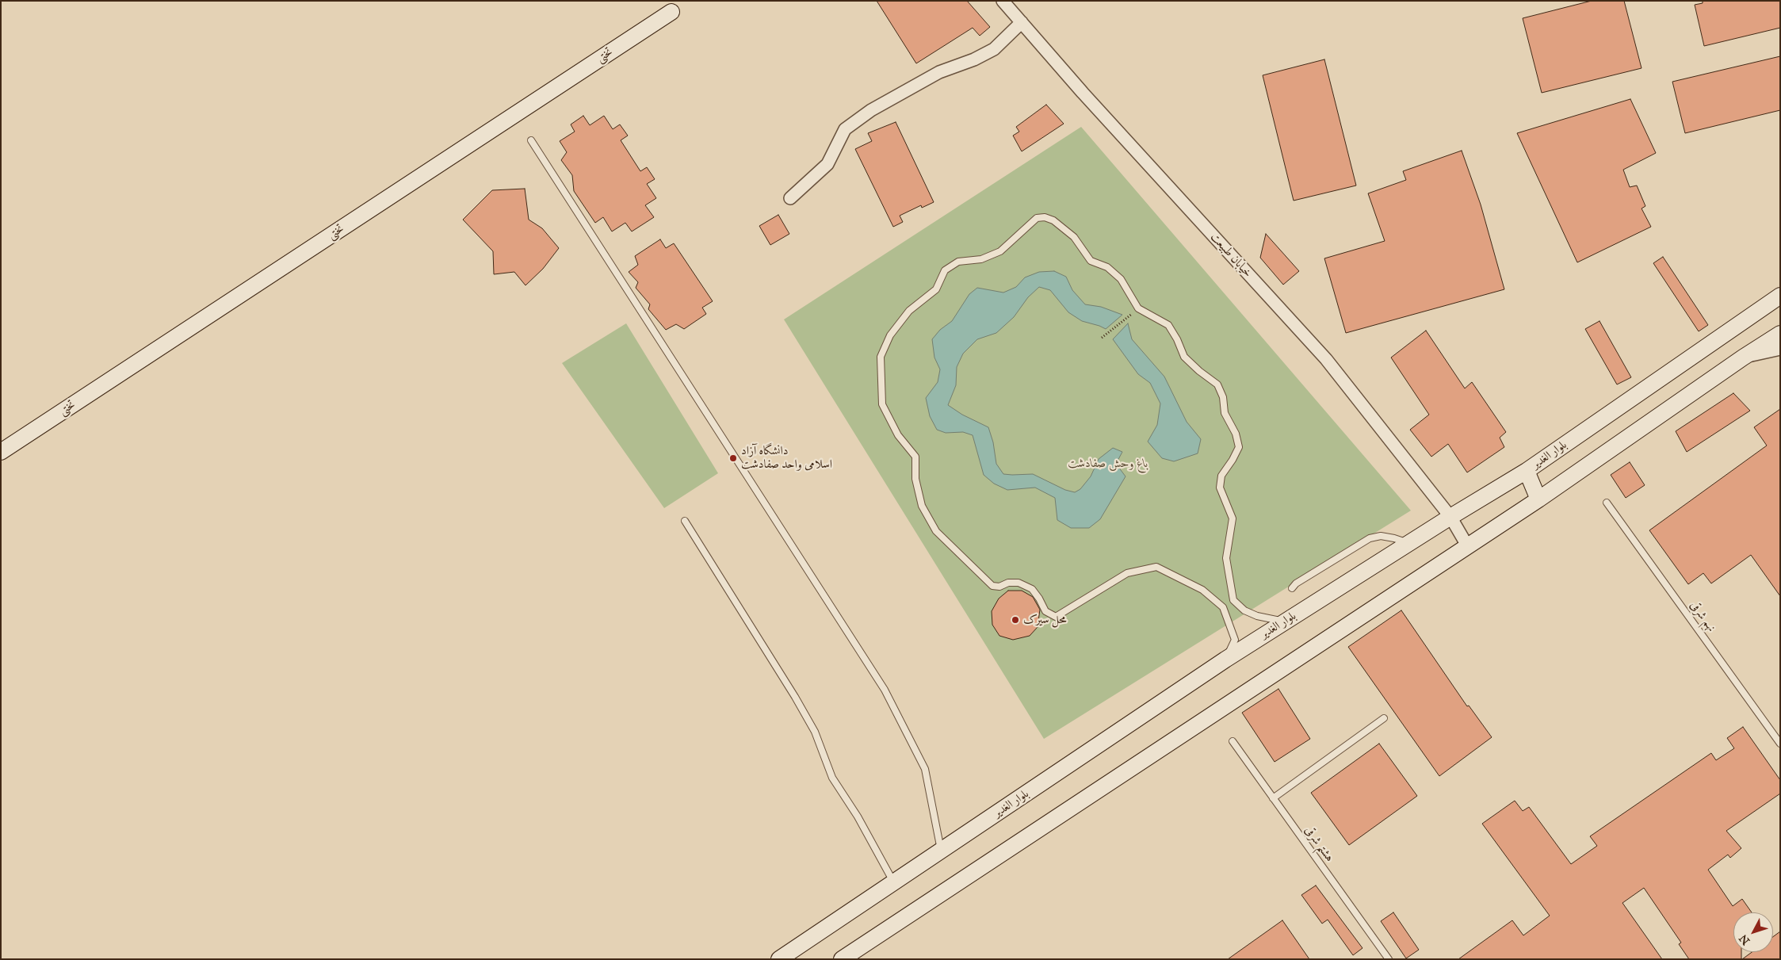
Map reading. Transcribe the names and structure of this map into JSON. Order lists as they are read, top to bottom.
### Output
{
  "streets": {
    "street": ["تختی", "خیابان طبیعت", "بلوار الغدیر"],
    "lane": ["نهم شرقی", "هشتم شرقی"]
  },
  "crossings": [
    ["خیابان طبیعت", "بلوار الغدیر"]
  ],
  "parks": ["باغ وحش صفادشت"],
  "places": ["دانشگاه آزاد اسلامی واحد صفادشت", "محل سیرک"],
  "north": "bottom left"
}
